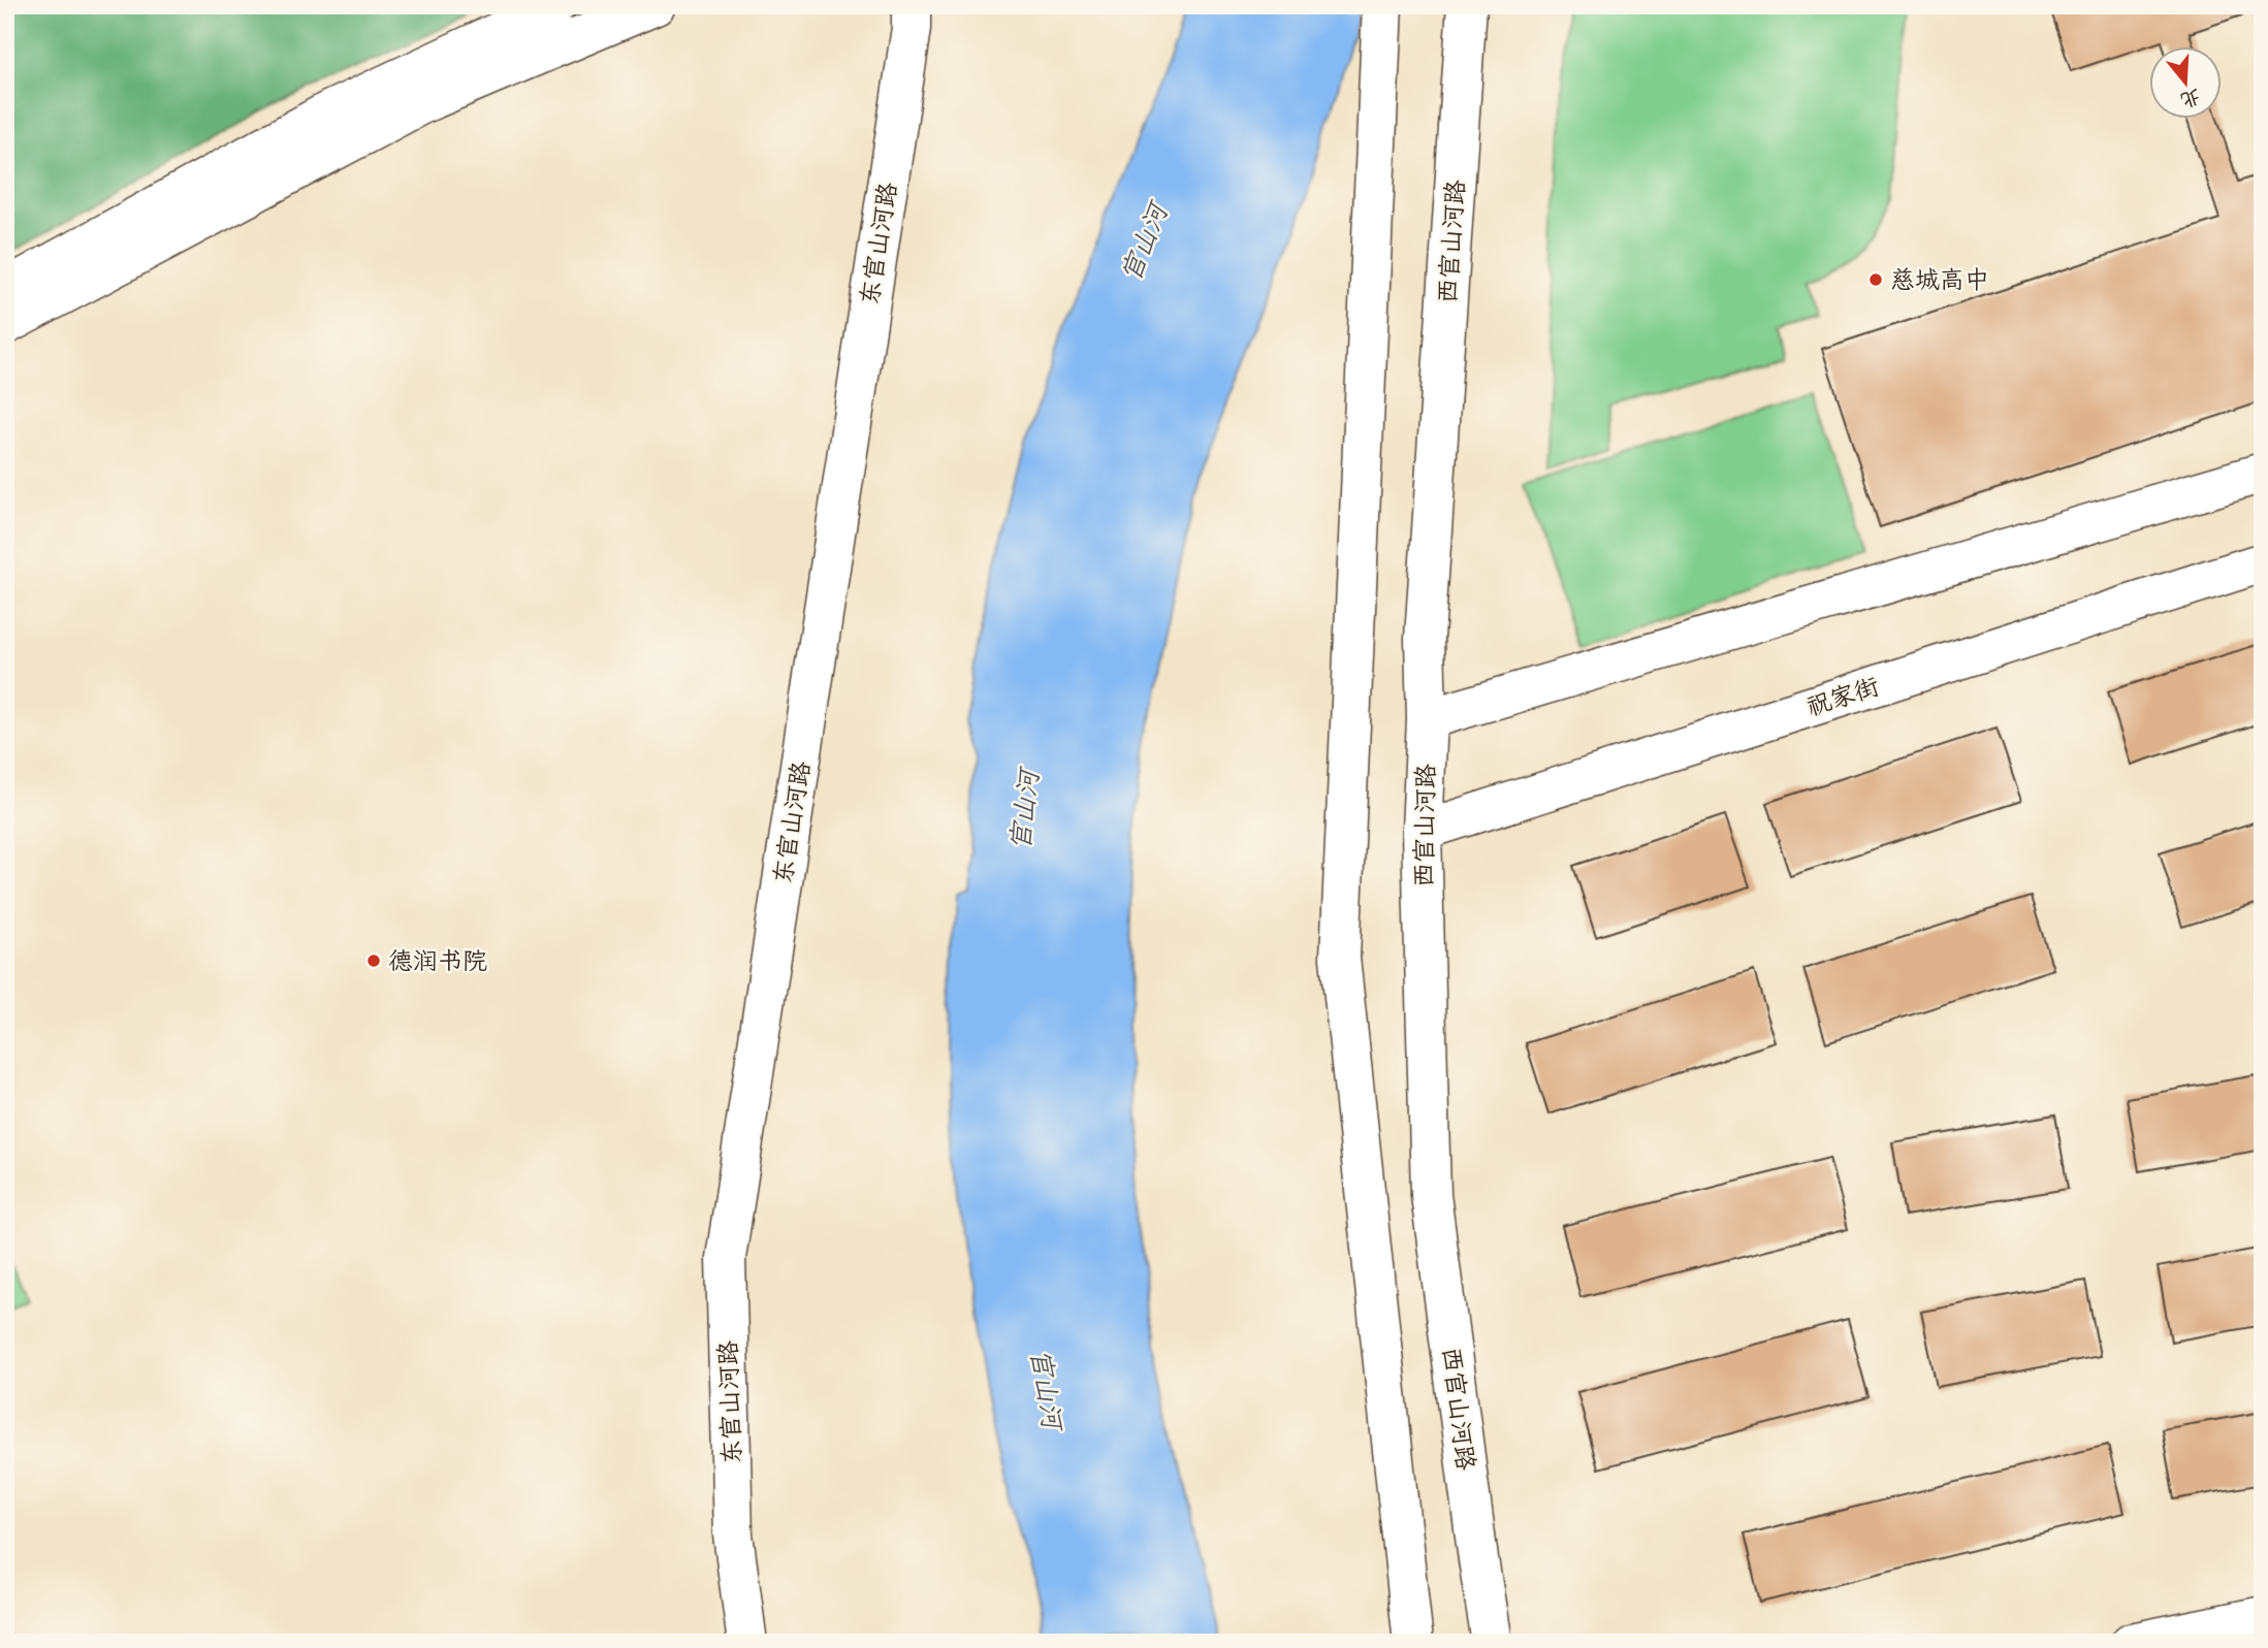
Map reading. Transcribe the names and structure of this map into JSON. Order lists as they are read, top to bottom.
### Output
{
  "streets": {
    "street": ["西官山河路", "东官山河路", "祝家街"]
  },
  "crossings": [
    ["西官山河路", "祝家街"]
  ],
  "water": ["官山河"],
  "places": ["慈城高中", "德润书院"],
  "north": "bottom"
}
